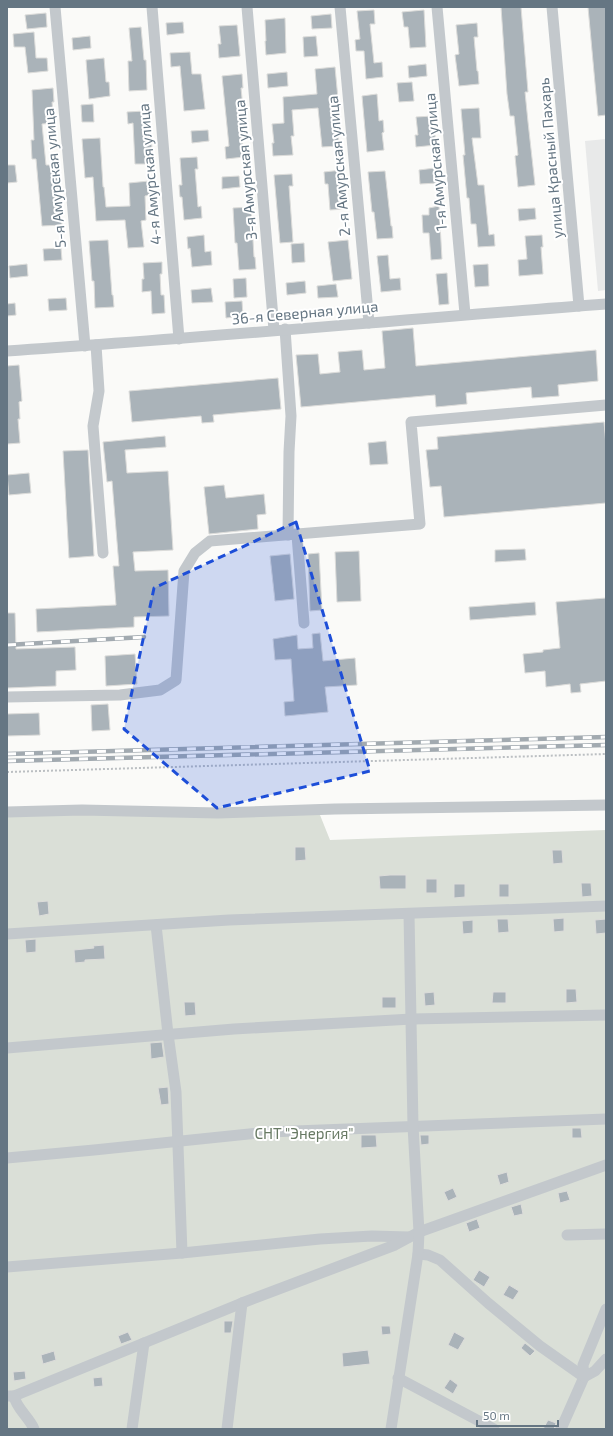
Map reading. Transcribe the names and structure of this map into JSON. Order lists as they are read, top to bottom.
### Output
{
  "streets": {
    "street": [
      "улица Красный Пахарь",
      "1-я Амурская улица",
      "2-я Амурская улица",
      "3-я Амурская улица",
      "4-я Амурская улица",
      "5-я Амурская улица",
      "36-я Северная улица"
    ]
  },
  "crossings": [
    ["улица Красный Пахарь", "36-я Северная улица"],
    ["1-я Амурская улица", "36-я Северная улица"],
    ["2-я Амурская улица", "36-я Северная улица"],
    ["3-я Амурская улица", "36-я Северная улица"],
    ["4-я Амурская улица", "36-я Северная улица"],
    ["5-я Амурская улица", "36-я Северная улица"]
  ],
  "parks": ["СНТ \"Энергия\""],
  "scale_bar": "50 m"
}
